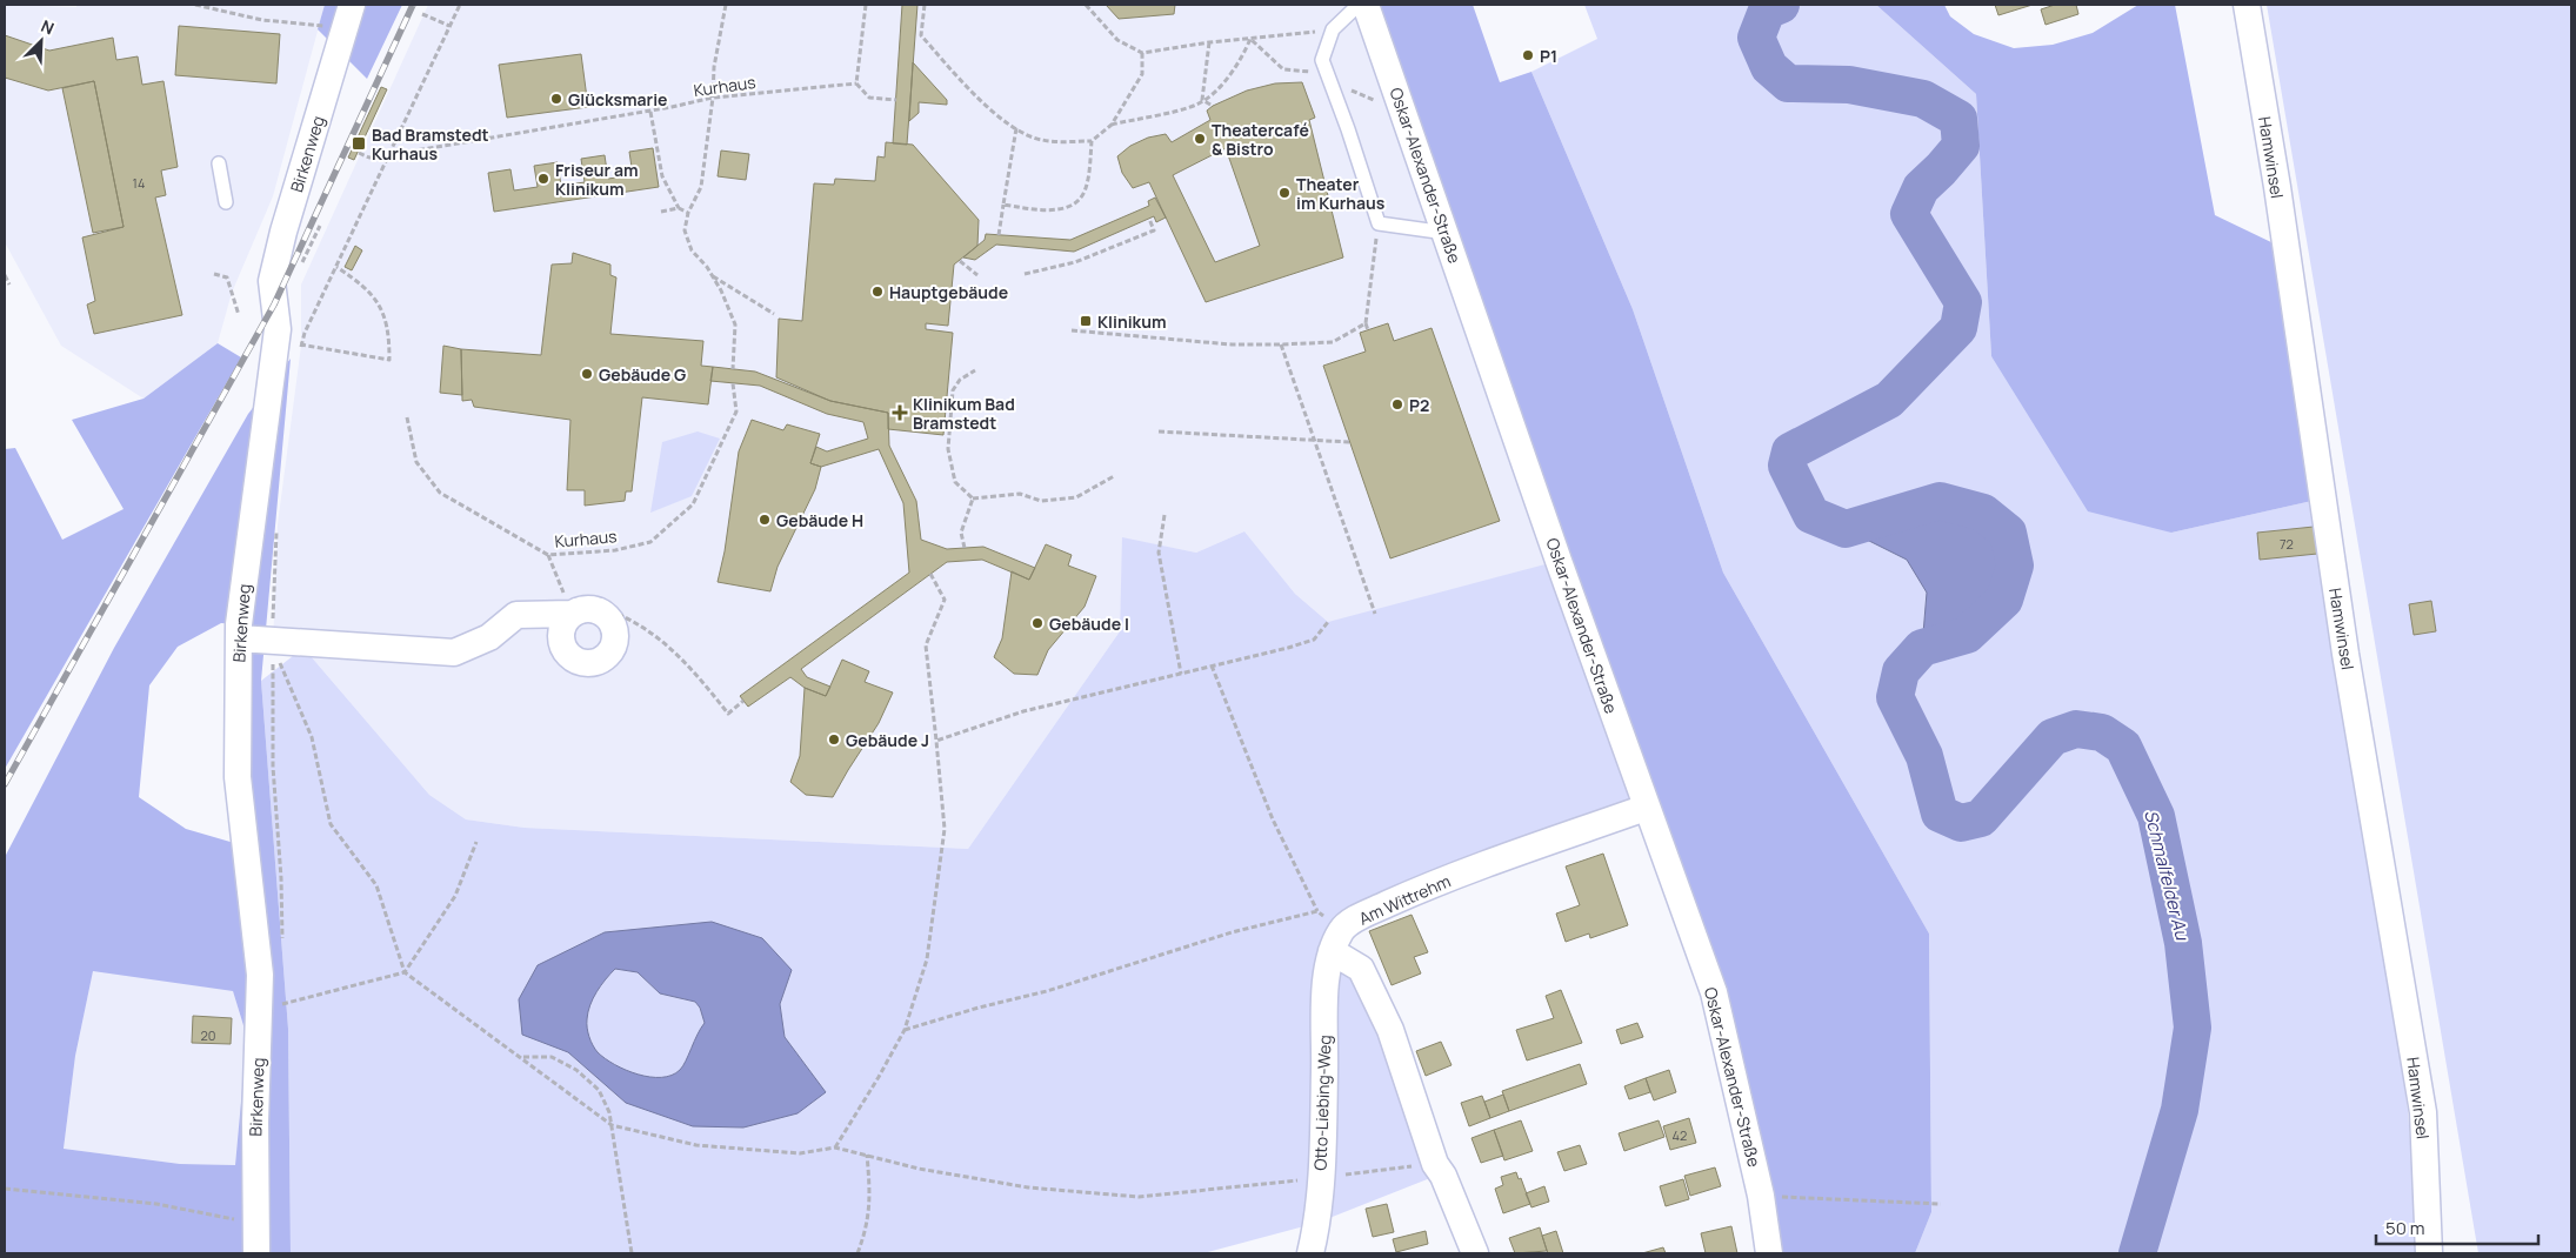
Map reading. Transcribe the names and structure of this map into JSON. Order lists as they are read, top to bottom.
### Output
{
  "streets": {
    "street": [
      "Birkenweg",
      "Hamwinsel",
      "Oskar-Alexander-Straße",
      "Am Wittrehm",
      "Otto-Liebing-Weg"
    ],
    "path": ["Kurhaus"]
  },
  "crossings": [
    ["Oskar-Alexander-Straße", "Am Wittrehm"],
    ["Am Wittrehm", "Otto-Liebing-Weg"]
  ],
  "water": ["Schmalfelder Au"],
  "places": {
    "other": [
      "P1",
      "Glücksmarie",
      "Theatercafé & Bistro",
      "Friseur am Klinikum",
      "Theater im Kurhaus",
      "Hauptgebäude",
      "Gebäude G",
      "P2",
      "Gebäude H",
      "Gebäude I",
      "Gebäude J"
    ],
    "transit": ["Bad Bramstedt Kurhaus", "Klinikum"],
    "health": ["Klinikum Bad Bramstedt"]
  },
  "house_numbers": [
    "14",
    "72",
    "20",
    "42"
  ],
  "scale_bar": "50 m",
  "north": "top right"
}
